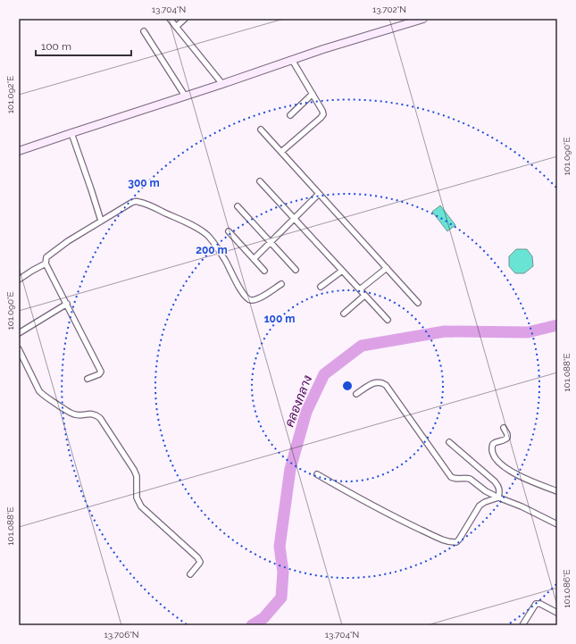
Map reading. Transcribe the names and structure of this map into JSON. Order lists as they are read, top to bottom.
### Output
{
  "water": ["คลองกลาง"],
  "scale_bar": "100 m",
  "coordinates": [
    "13.704°N",
    "13.702°N",
    "101.092°E",
    "101.090°E",
    "101.088°E",
    "101.086°E",
    "13.706°N"
  ],
  "rings": ["300 m", "200 m", "100 m"]
}
